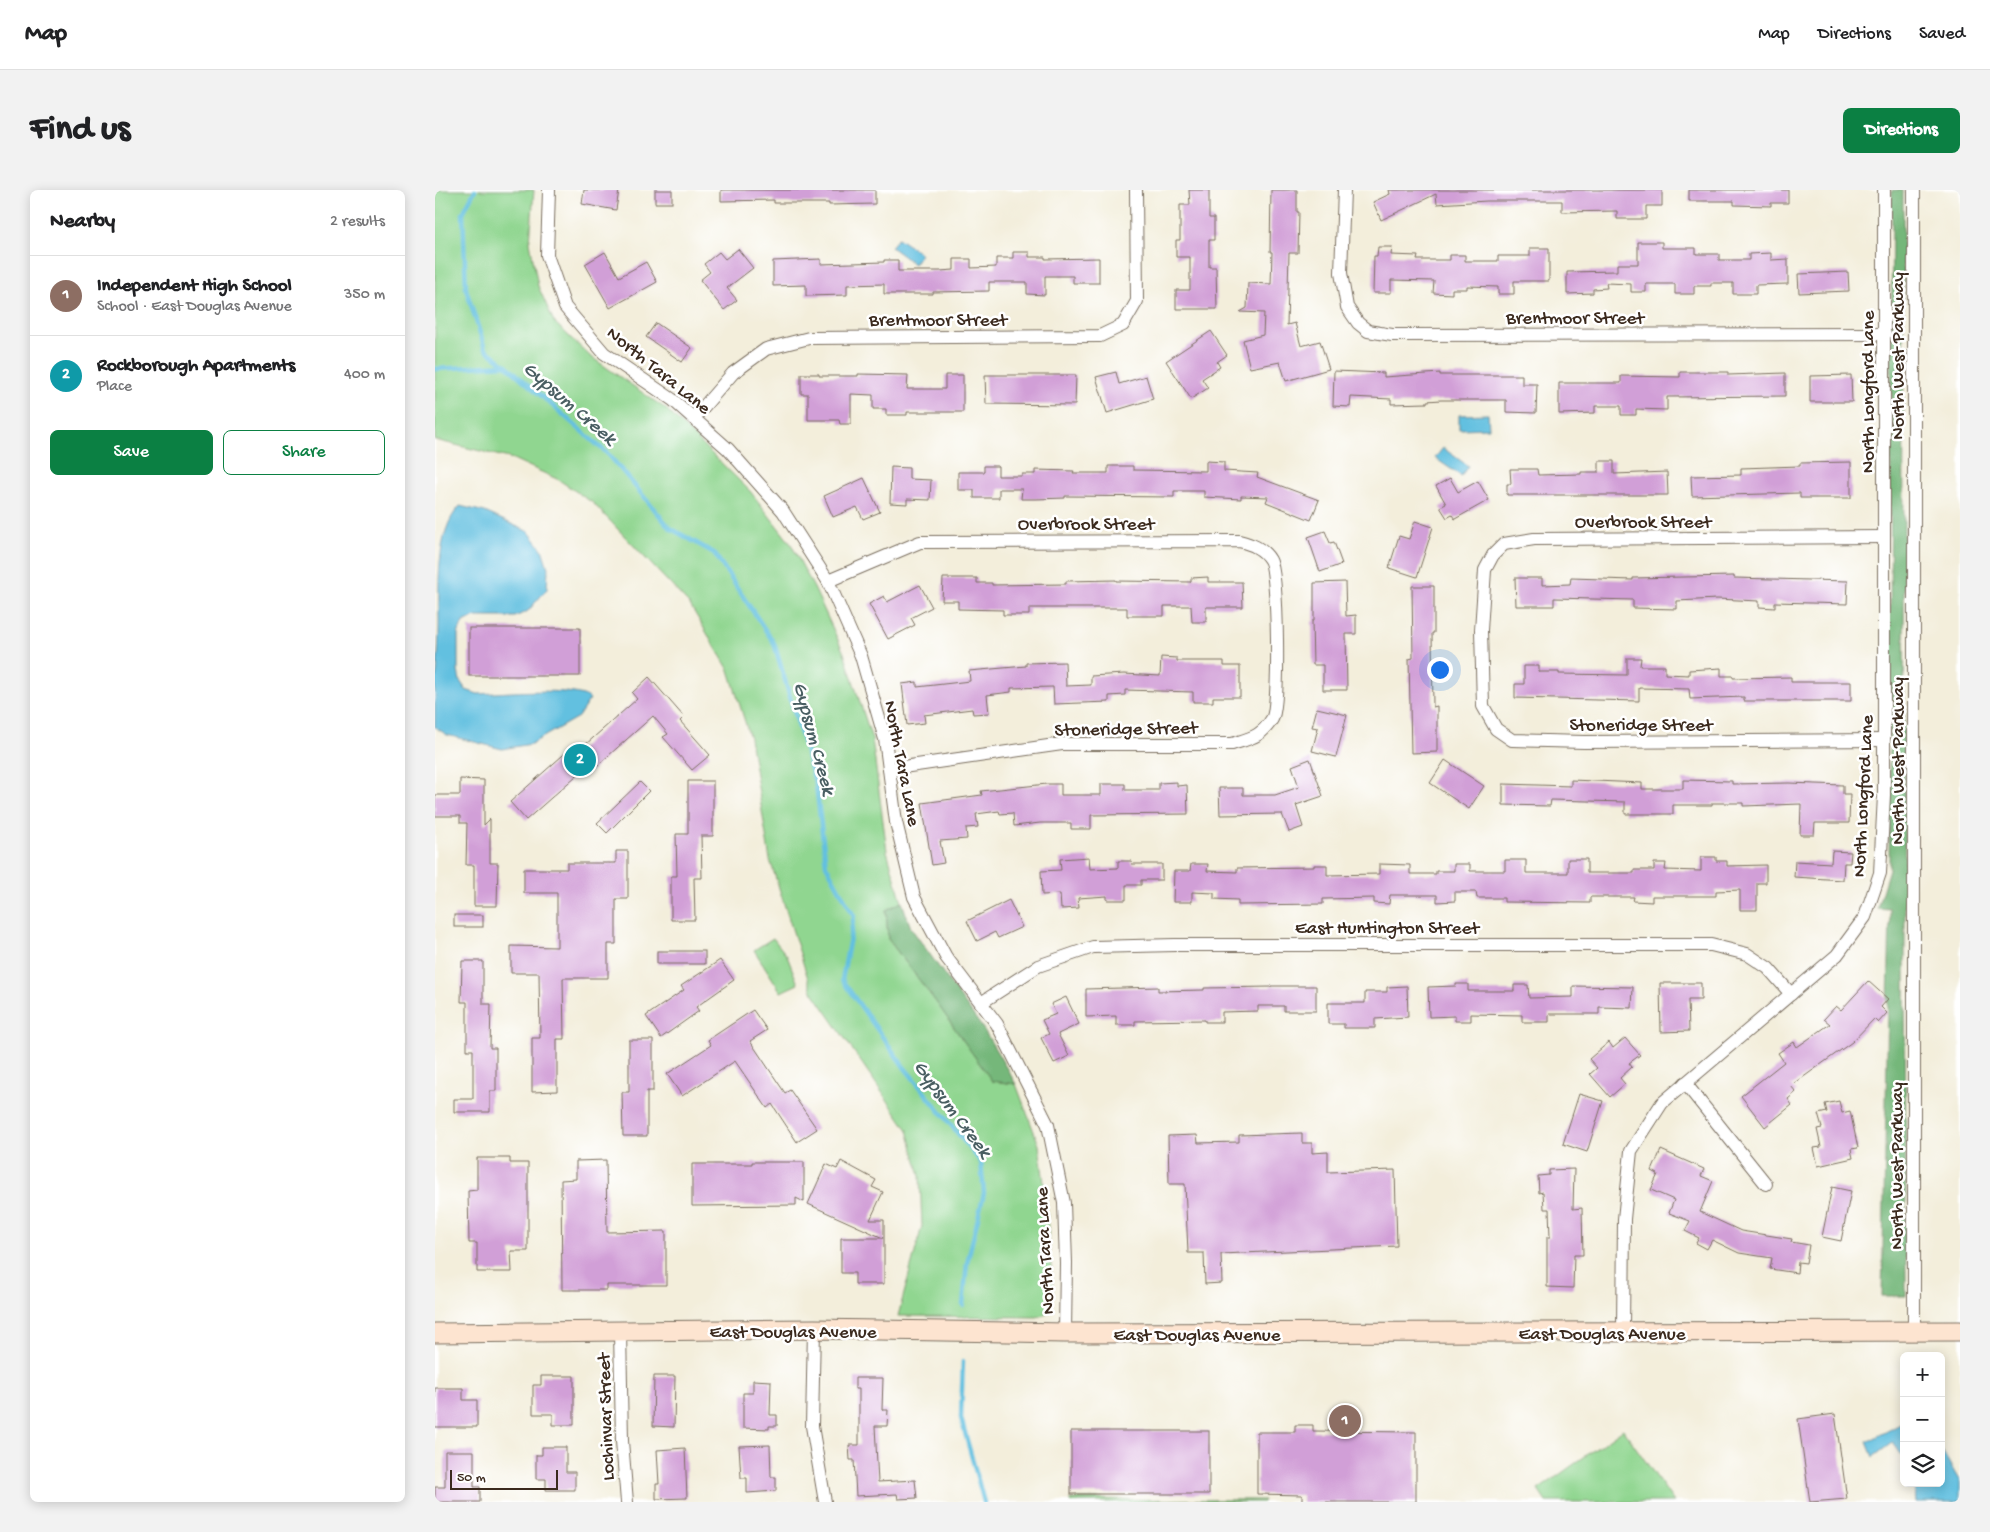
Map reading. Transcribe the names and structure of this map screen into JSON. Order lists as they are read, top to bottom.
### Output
{
  "streets": {
    "street": [
      "Brentmoor Street",
      "North West Parkway",
      "North Tara Lane",
      "North Longford Lane",
      "Overbrook Street",
      "Stoneridge Street",
      "East Huntington Street",
      "East Douglas Avenue",
      "Lochinvar Street"
    ]
  },
  "crossings": [
    ["Brentmoor Street", "North Tara Lane"],
    ["Brentmoor Street", "North Longford Lane"],
    ["North West Parkway", "East Douglas Avenue"],
    ["North Tara Lane", "Overbrook Street"],
    ["North Tara Lane", "Stoneridge Street"],
    ["North Tara Lane", "East Huntington Street"],
    ["North Tara Lane", "East Douglas Avenue"],
    ["North Longford Lane", "Overbrook Street"],
    ["North Longford Lane", "Stoneridge Street"],
    ["North Longford Lane", "East Huntington Street"],
    ["North Longford Lane", "East Douglas Avenue"],
    ["Overbrook Street", "Stoneridge Street"],
    ["East Douglas Avenue", "Lochinvar Street"]
  ],
  "water": ["Gypsum Creek"],
  "scale_bar": "50 m",
  "page": {
    "header": "Map",
    "nav": ["Map", "Directions", "Saved"],
    "buttons": [
      "Directions",
      ["Save", "Share"]
    ],
    "title": "Find us",
    "heading": ["Nearby", "2 results"],
    "list": [
      {
        "mark": "1",
        "name": "Independent High School",
        "note": "School · East Douglas Avenue",
        "value": "350 m"
      },
      {
        "mark": "2",
        "name": "Rockborough Apartments",
        "note": "Place",
        "value": "400 m"
      }
    ],
    "pins": ["2", "1"],
    "map_buttons": ["+", "−"],
    "scale": "50 m"
  }
}
